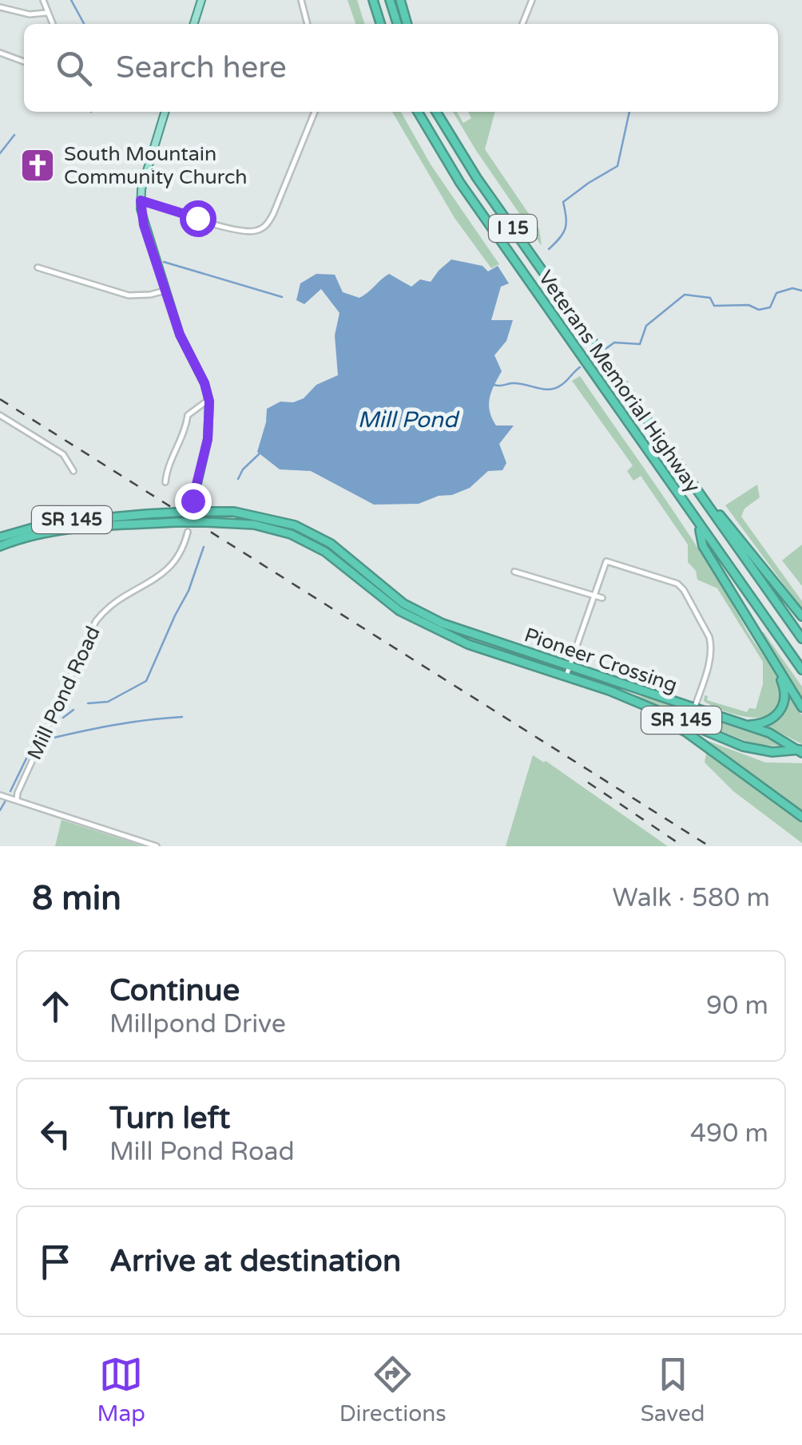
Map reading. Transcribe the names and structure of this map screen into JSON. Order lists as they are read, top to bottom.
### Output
{
  "streets": {
    "highway": [
      "I 15",
      "Veterans Memorial Highway",
      "SR 145",
      "Pioneer Crossing"
    ],
    "street": ["Mill Pond Road"]
  },
  "water": ["Mill Pond"],
  "places": {
    "church": ["South Mountain Community Church"]
  },
  "page": {
    "search": "Search here",
    "heading": ["8 min", "Walk · 580 m"],
    "list": [
      ["Continue", "Millpond Drive", "90 m"],
      ["Turn left", "Mill Pond Road", "490 m"],
      "Arrive at destination"
    ],
    "nav": ["Map", "Directions", "Saved"]
  }
}
